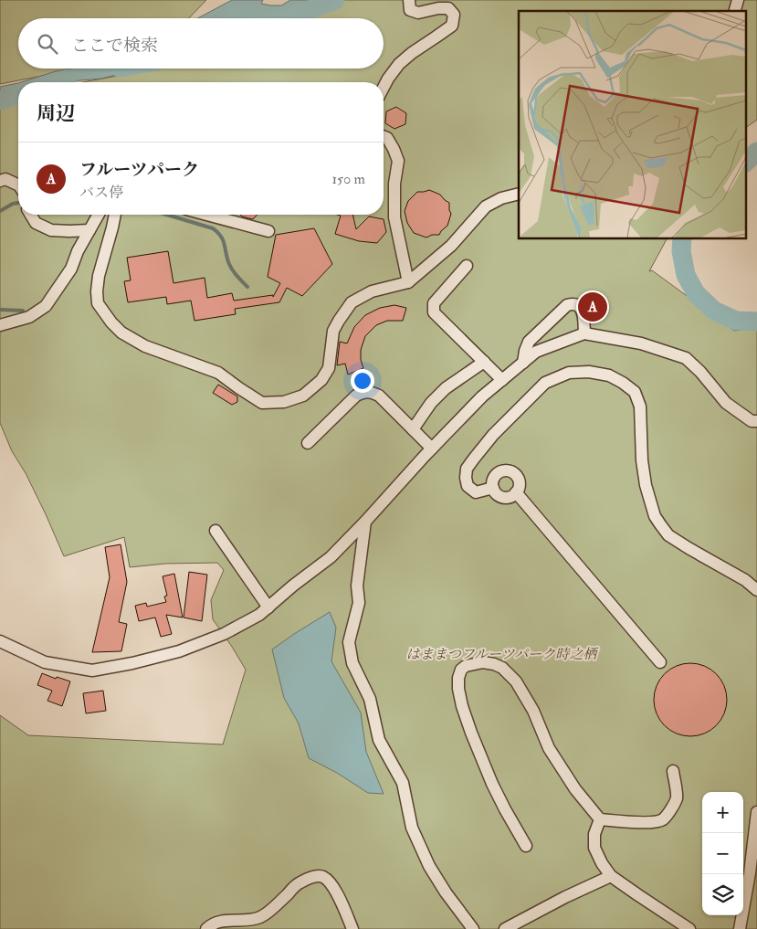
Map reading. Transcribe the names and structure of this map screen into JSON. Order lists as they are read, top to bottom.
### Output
{
  "parks": ["はままつフルーツパーク時之栖"],
  "page": {
    "search": "ここで検索",
    "heading": "周辺",
    "list": [
      {
        "mark": "A",
        "name": "フルーツパーク",
        "note": "バス停",
        "value": "150 m"
      }
    ],
    "pins": "A",
    "map_buttons": ["+", "−"]
  }
}
